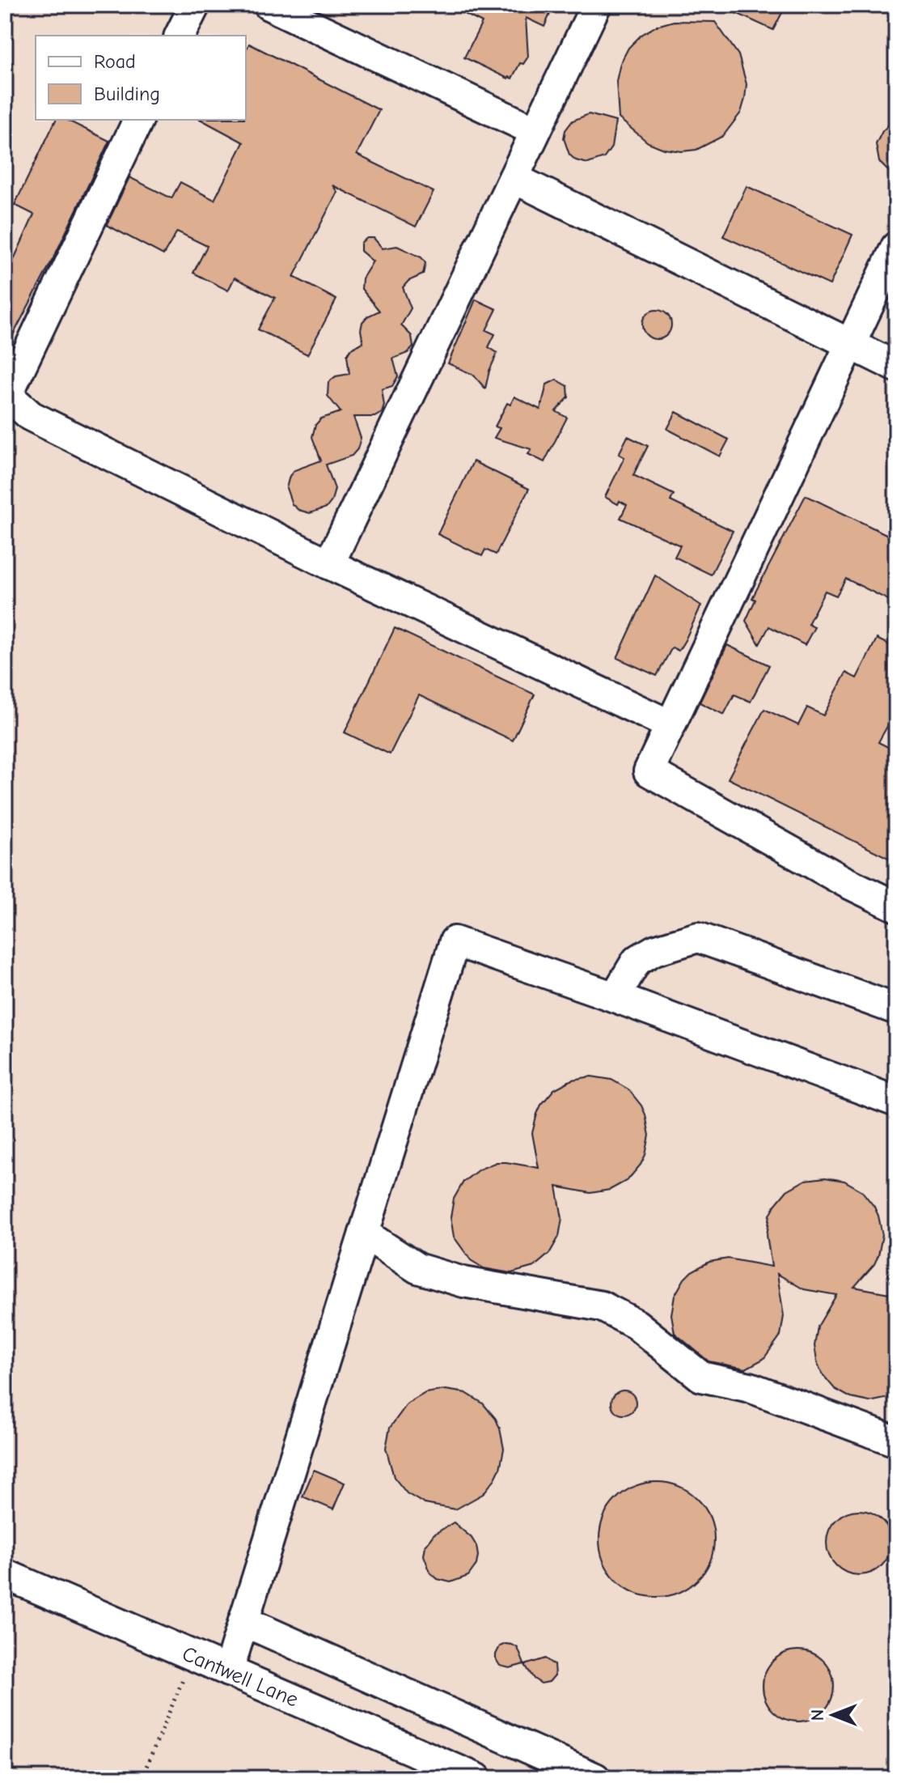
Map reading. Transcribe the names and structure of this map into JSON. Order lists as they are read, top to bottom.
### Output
{
  "streets": {
    "street": ["Cantwell Lane"]
  },
  "legend": ["Road", "Building"],
  "north": "left"
}
